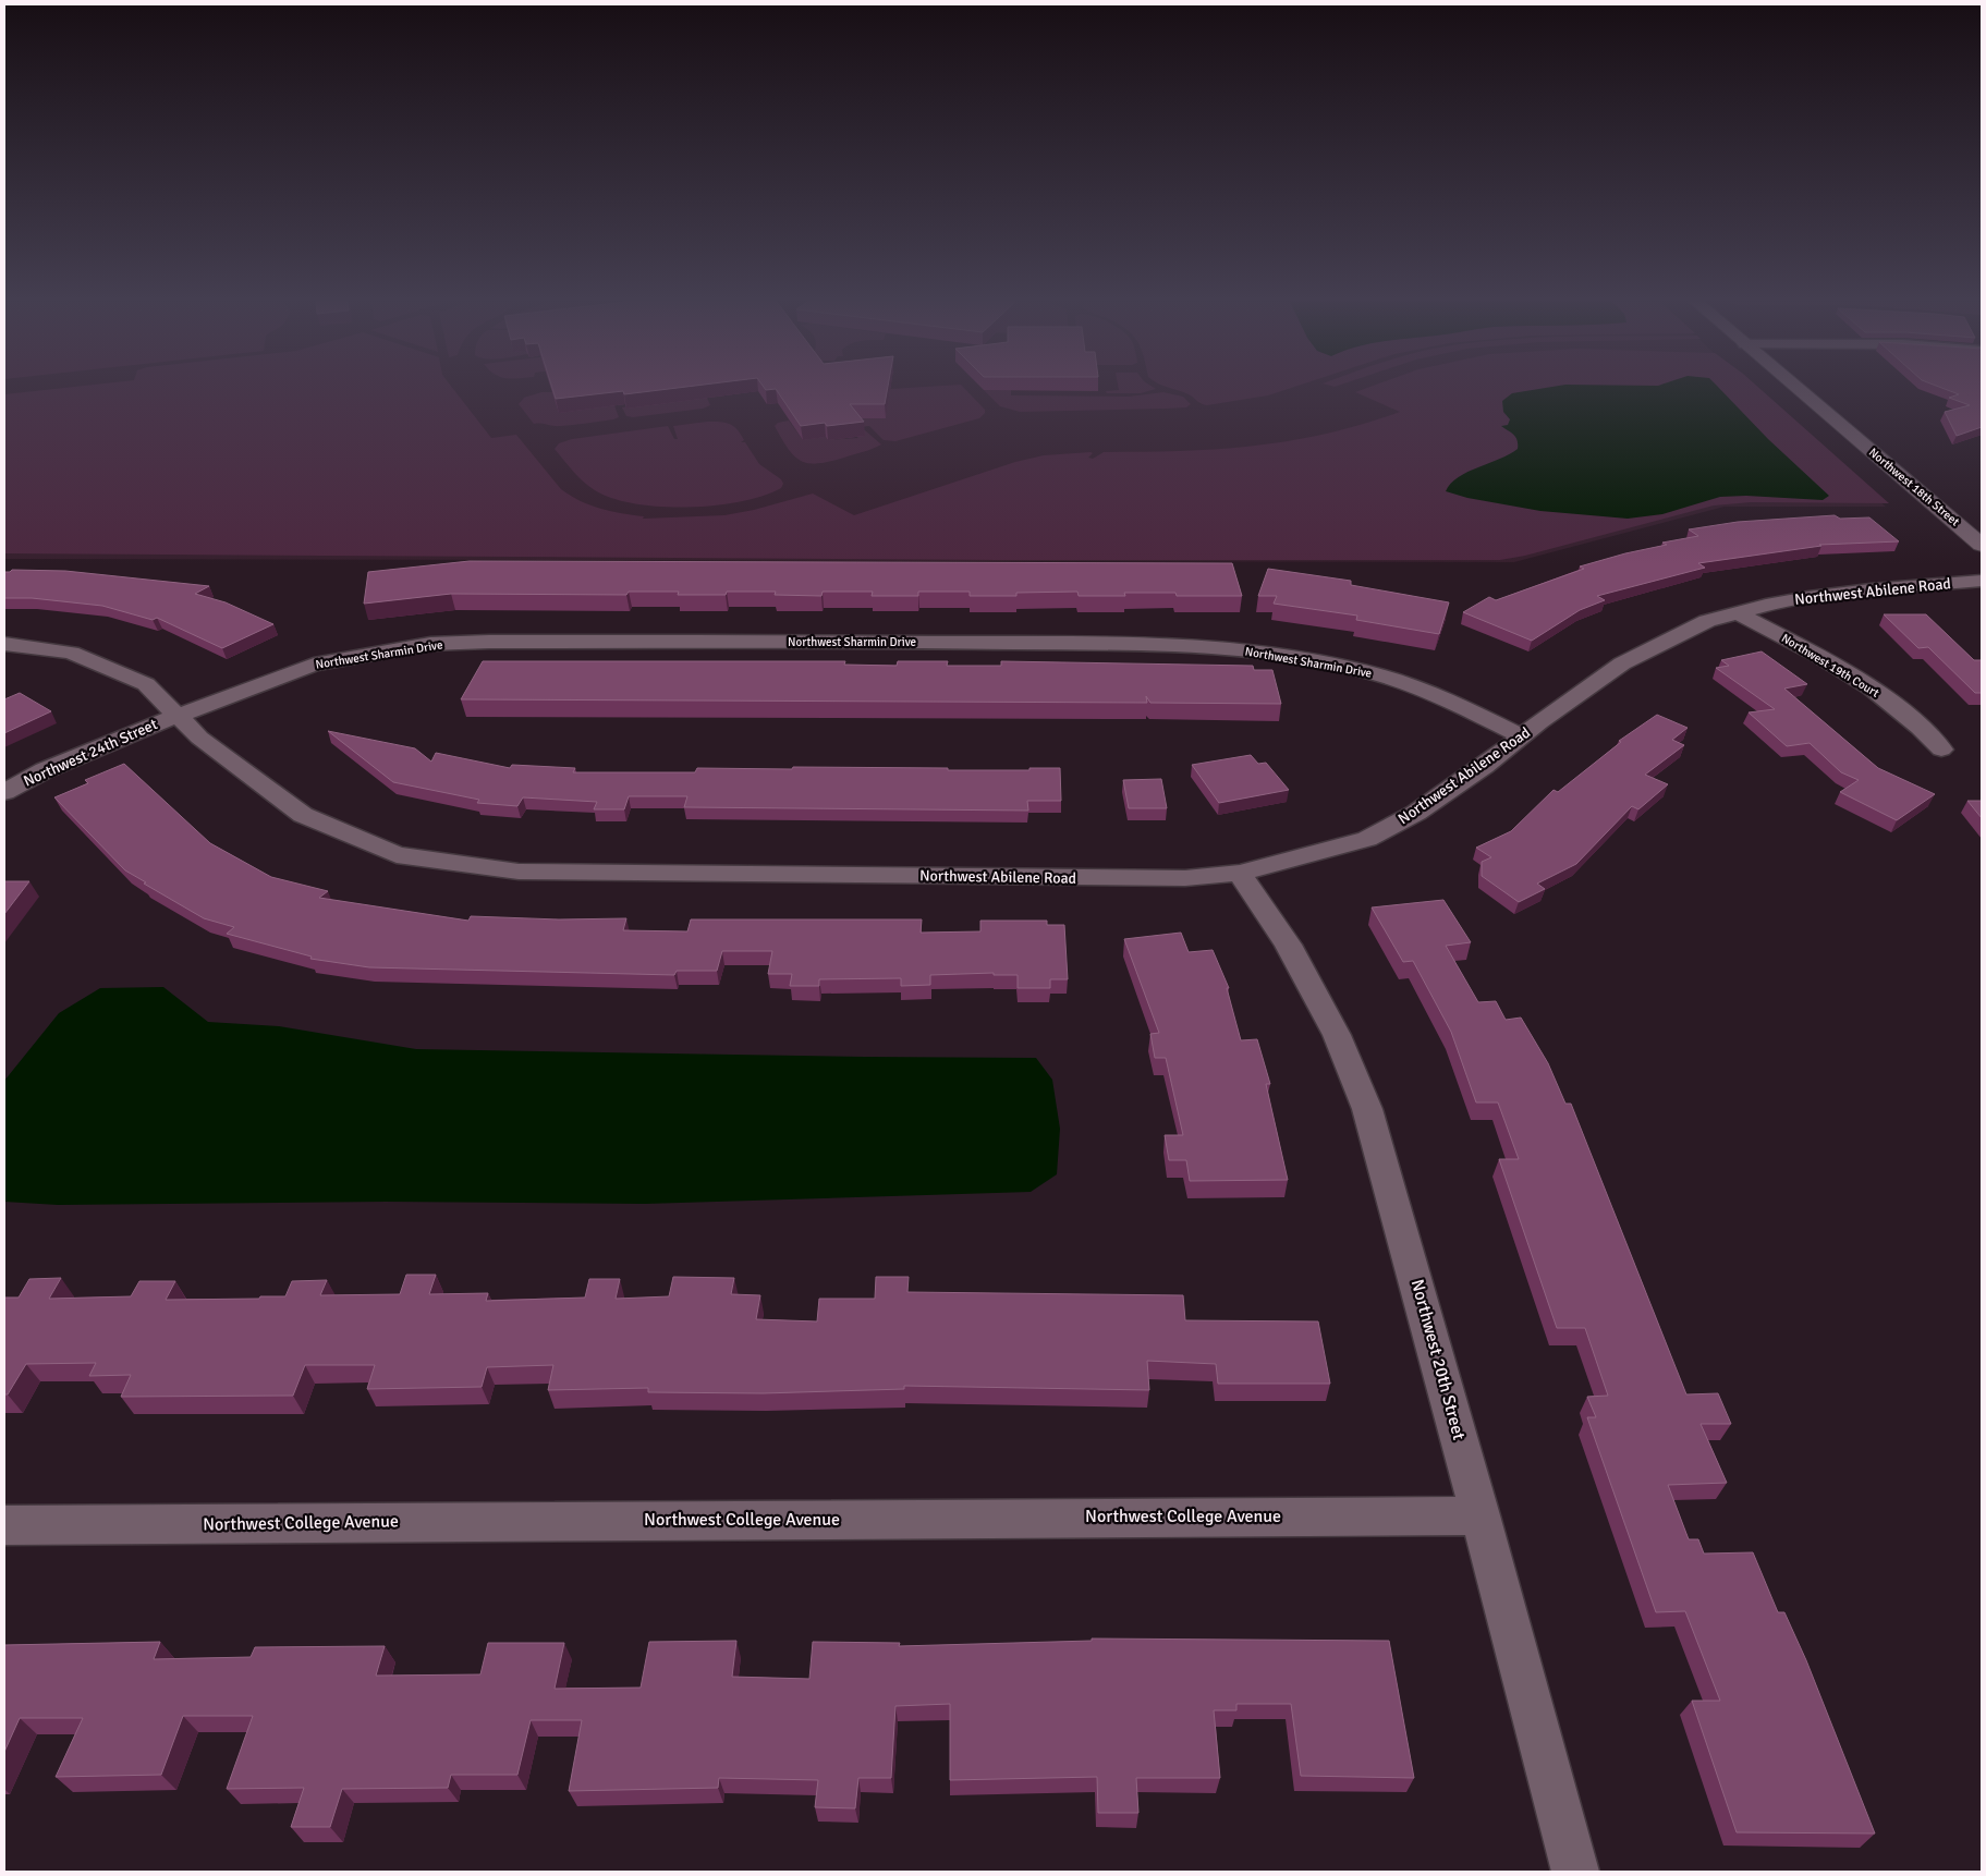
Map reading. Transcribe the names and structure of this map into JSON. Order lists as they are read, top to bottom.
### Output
{
  "streets": {
    "main road": ["Northwest 18th Street"],
    "street": [
      "Northwest Abilene Road",
      "Northwest Sharmin Drive",
      "Northwest 19th Court",
      "Northwest 24th Street",
      "Northwest 20th Street",
      "Northwest College Avenue"
    ]
  },
  "crossings": [
    ["Northwest Abilene Road", "Northwest Sharmin Drive"],
    ["Northwest Abilene Road", "Northwest 19th Court"],
    ["Northwest Abilene Road", "Northwest 24th Street"],
    ["Northwest Abilene Road", "Northwest 20th Street"],
    ["Northwest Sharmin Drive", "Northwest 24th Street"],
    ["Northwest 20th Street", "Northwest College Avenue"]
  ]
}
